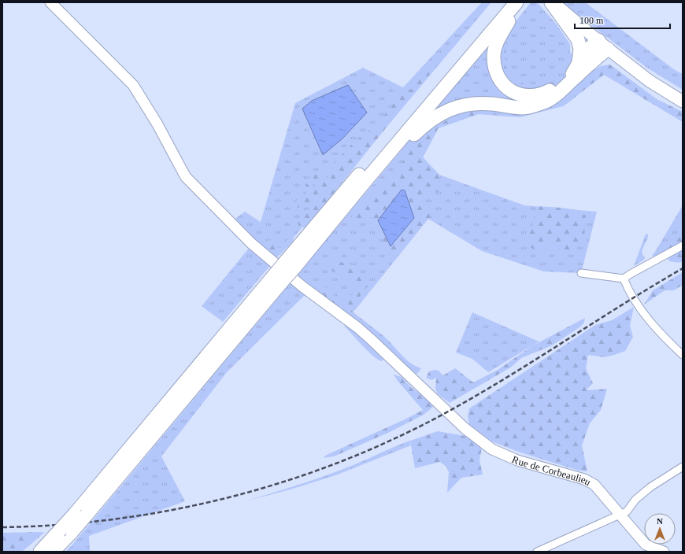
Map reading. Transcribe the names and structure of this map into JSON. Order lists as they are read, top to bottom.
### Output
{
  "streets": {
    "street": ["Rue de Corbeaulieu"]
  },
  "scale_bar": "100 m",
  "north": "top"
}
